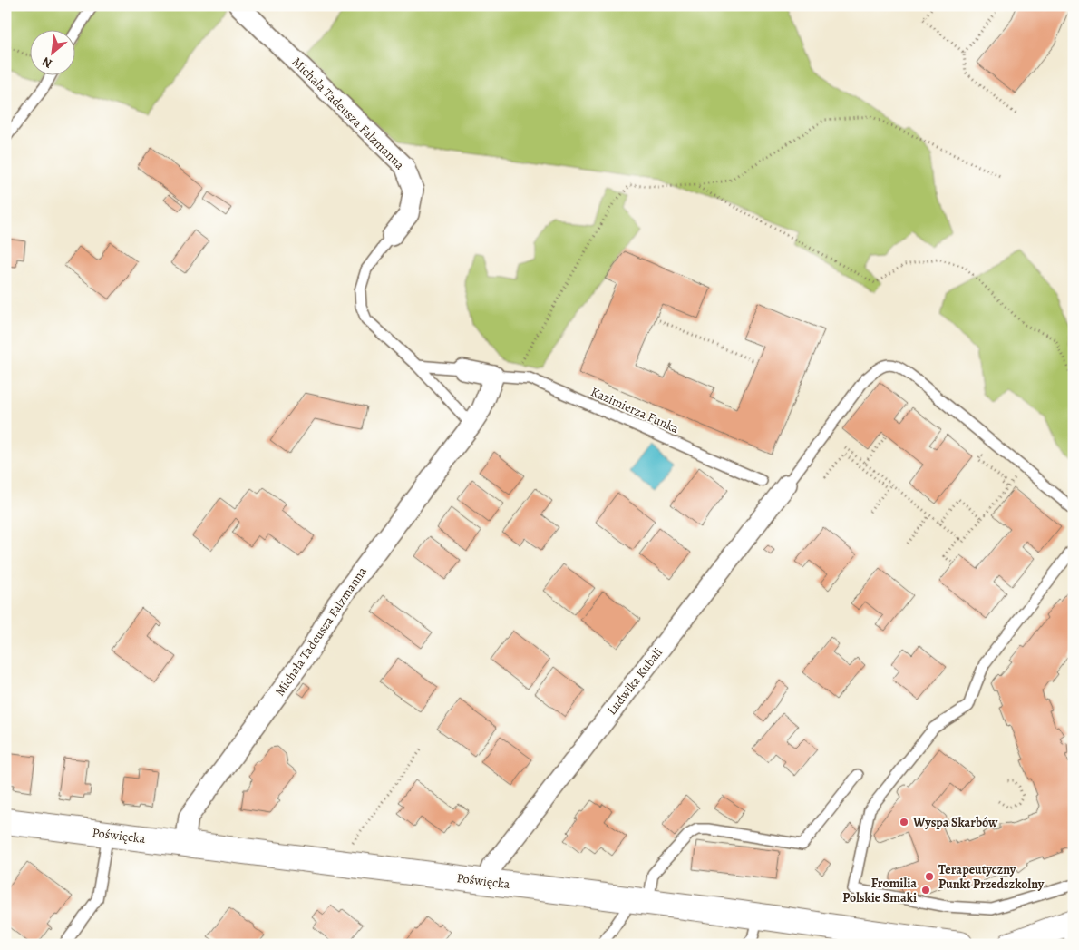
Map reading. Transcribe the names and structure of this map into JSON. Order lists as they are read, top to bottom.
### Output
{
  "streets": {
    "street": ["Michała Tadeusza Falzmanna", "Ludwika Kubali", "Poświęcka"],
    "lane": ["Kazimierza Funka"]
  },
  "crossings": [
    ["Michała Tadeusza Falzmanna", "Kazimierza Funka"],
    ["Michała Tadeusza Falzmanna", "Poświęcka"],
    ["Ludwika Kubali", "Poświęcka"]
  ],
  "places": ["Wyspa Skarbów", "Terapeutyczny Punkt Przedszkolny", "Fromilia Polskie Smaki"],
  "north": "bottom left"
}
